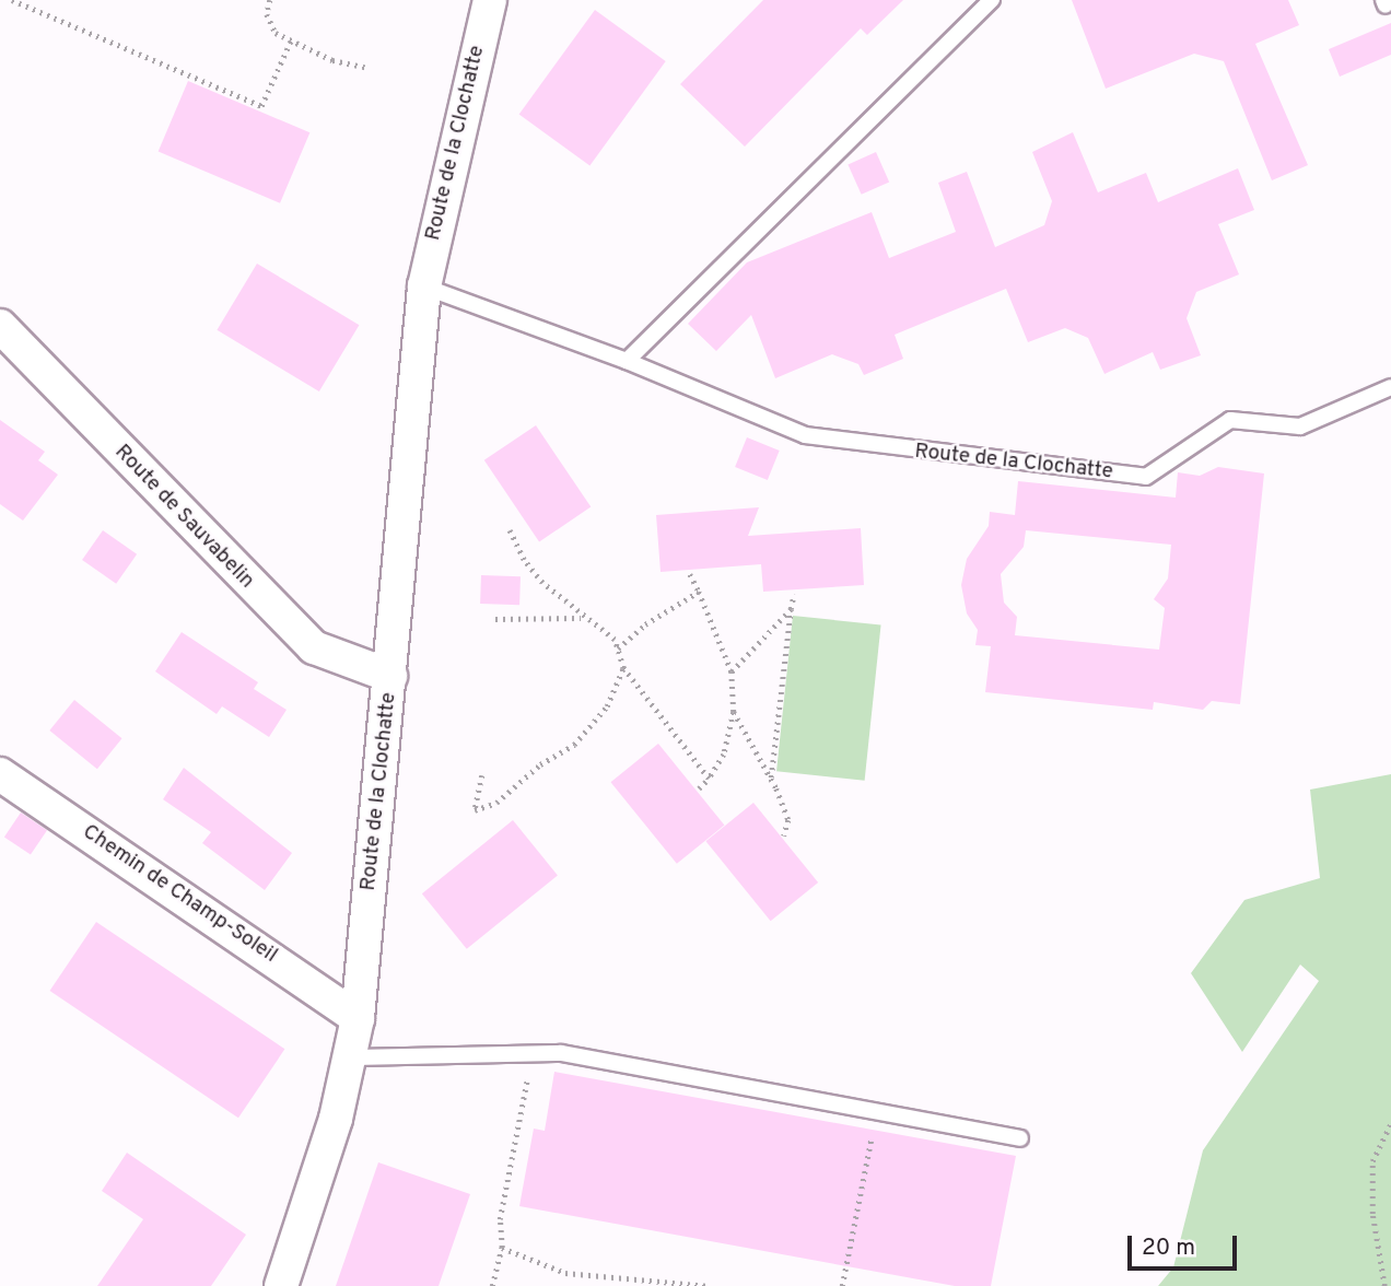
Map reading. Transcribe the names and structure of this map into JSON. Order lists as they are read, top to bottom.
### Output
{
  "streets": {
    "street": ["Route de la Clochatte", "Route de Sauvabelin", "Chemin de Champ-Soleil"]
  },
  "crossings": [
    ["Route de la Clochatte", "Route de Sauvabelin"],
    ["Route de la Clochatte", "Chemin de Champ-Soleil"]
  ],
  "scale_bar": "20 m"
}
